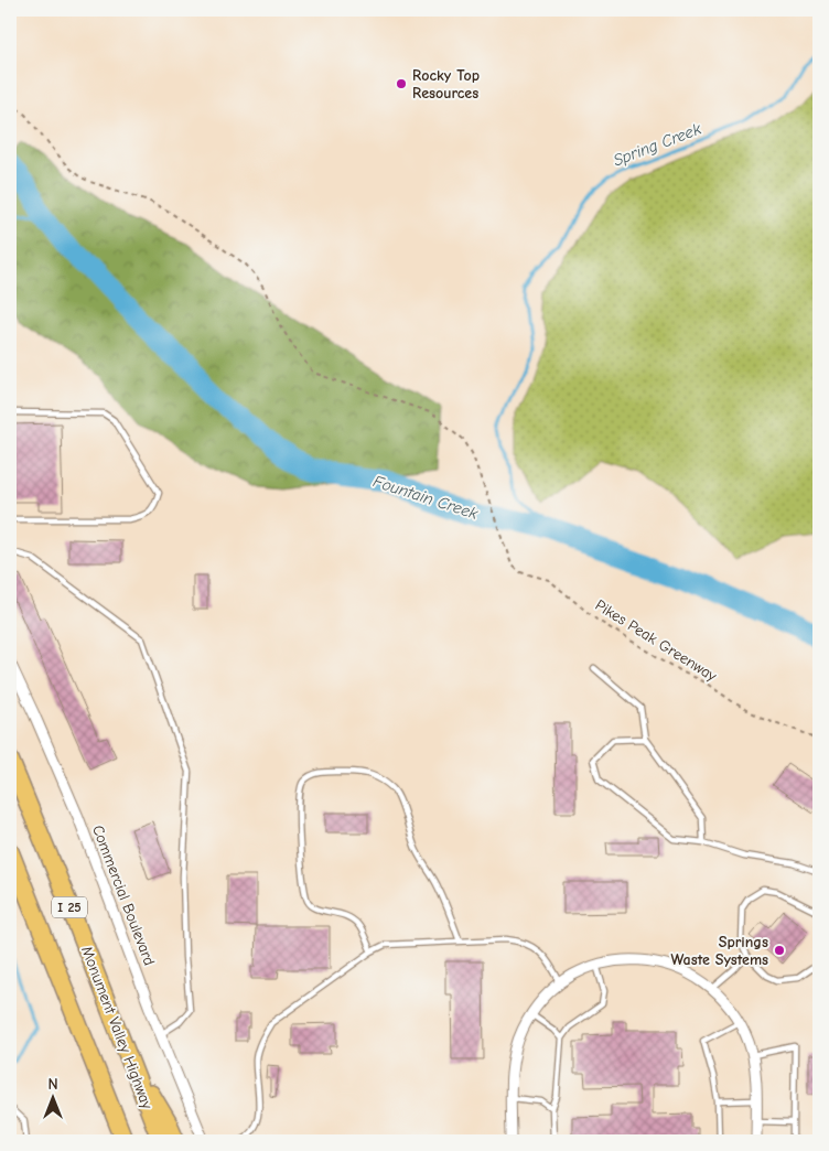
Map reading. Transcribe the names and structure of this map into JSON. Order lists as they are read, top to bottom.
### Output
{
  "streets": {
    "highway": ["I 25", "Monument Valley Highway"],
    "street": ["Commercial Boulevard"],
    "path": ["Pikes Peak Greenway"]
  },
  "water": ["Spring Creek", "Fountain Creek"],
  "places": ["Rocky Top Resources", "Springs Waste Systems"],
  "north": "top"
}
